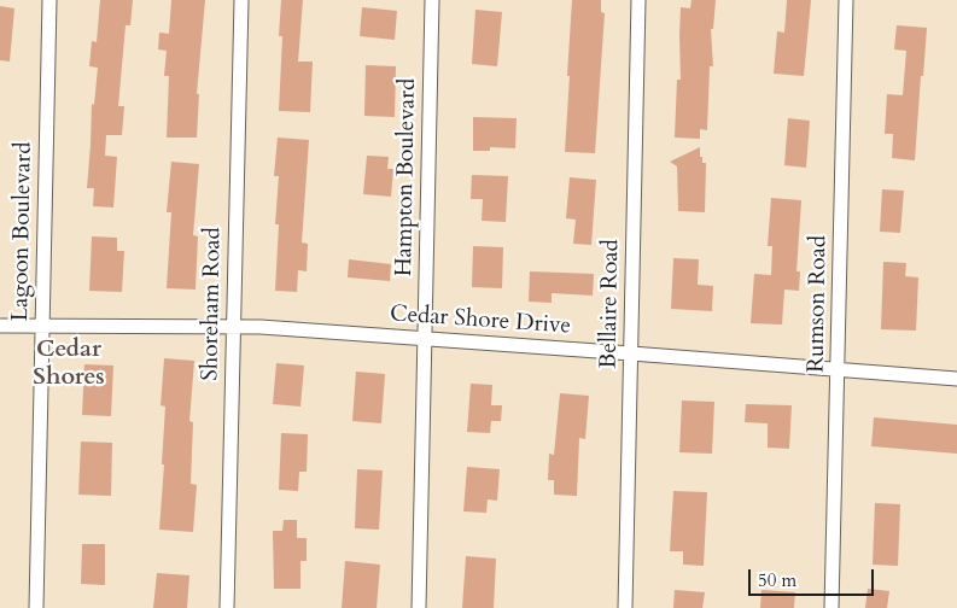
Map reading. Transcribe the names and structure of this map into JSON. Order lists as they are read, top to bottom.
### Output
{
  "streets": {
    "street": [
      "Hampton Boulevard",
      "Lagoon Boulevard",
      "Shoreham Road",
      "Bellaire Road",
      "Rumson Road",
      "Cedar Shore Drive"
    ]
  },
  "crossings": [
    ["Hampton Boulevard", "Cedar Shore Drive"],
    ["Lagoon Boulevard", "Cedar Shore Drive"],
    ["Shoreham Road", "Cedar Shore Drive"],
    ["Bellaire Road", "Cedar Shore Drive"],
    ["Rumson Road", "Cedar Shore Drive"]
  ],
  "districts": ["Cedar Shores"],
  "scale_bar": "50 m"
}
